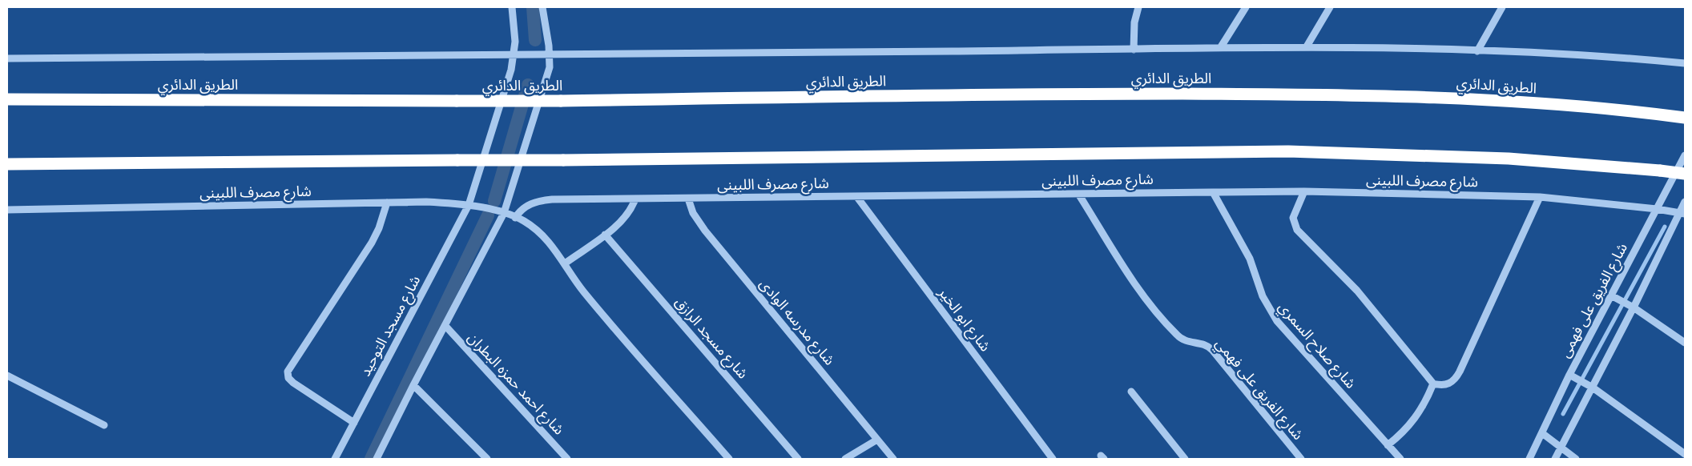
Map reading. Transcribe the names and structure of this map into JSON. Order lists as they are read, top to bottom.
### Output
{
  "streets": {
    "highway": ["الطريق الدائري"],
    "street": [
      "شارع مصرف اللبينى",
      "شارع الفريق على فهمى",
      "شارع ابو الخير",
      "شارع مدرسه الوادى",
      "شارع مسجد التوحيد",
      "شارع مسجد الرازق",
      "شارع صلاح السمري",
      "شارع احمد حمزه البطران",
      "شارع الفريق على فهمي"
    ]
  },
  "crossings": [
    ["شارع مصرف اللبينى", "شارع الفريق على فهمى"],
    ["شارع مصرف اللبينى", "شارع ابو الخير"],
    ["شارع مصرف اللبينى", "شارع مدرسه الوادى"],
    ["شارع مصرف اللبينى", "شارع مسجد التوحيد"],
    ["شارع مصرف اللبينى", "شارع صلاح السمري"],
    ["شارع مصرف اللبينى", "شارع الفريق على فهمي"]
  ]
}
